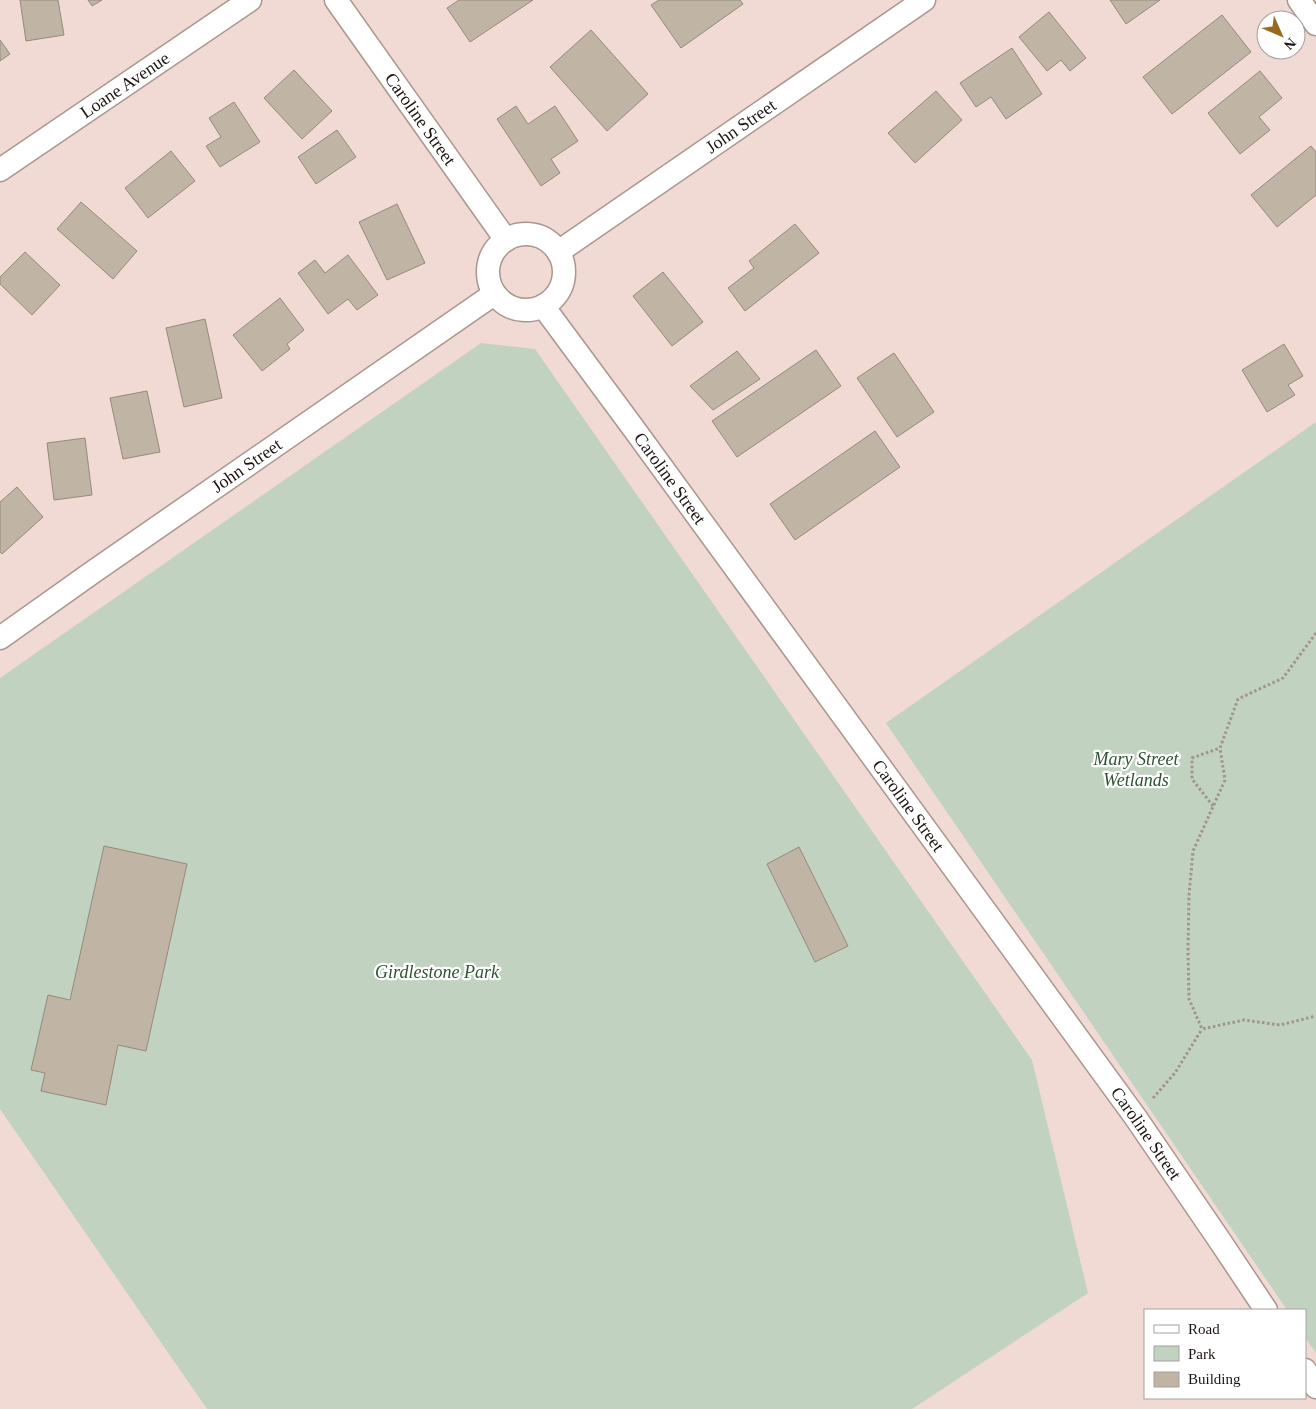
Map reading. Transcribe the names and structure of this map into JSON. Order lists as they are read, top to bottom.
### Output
{
  "streets": {
    "street": ["Loane Avenue", "Caroline Street", "John Street"]
  },
  "crossings": [
    ["Caroline Street", "John Street"]
  ],
  "parks": ["Mary Street Wetlands", "Girdlestone Park"],
  "legend": ["Road", "Park", "Building"],
  "north": "bottom right"
}
